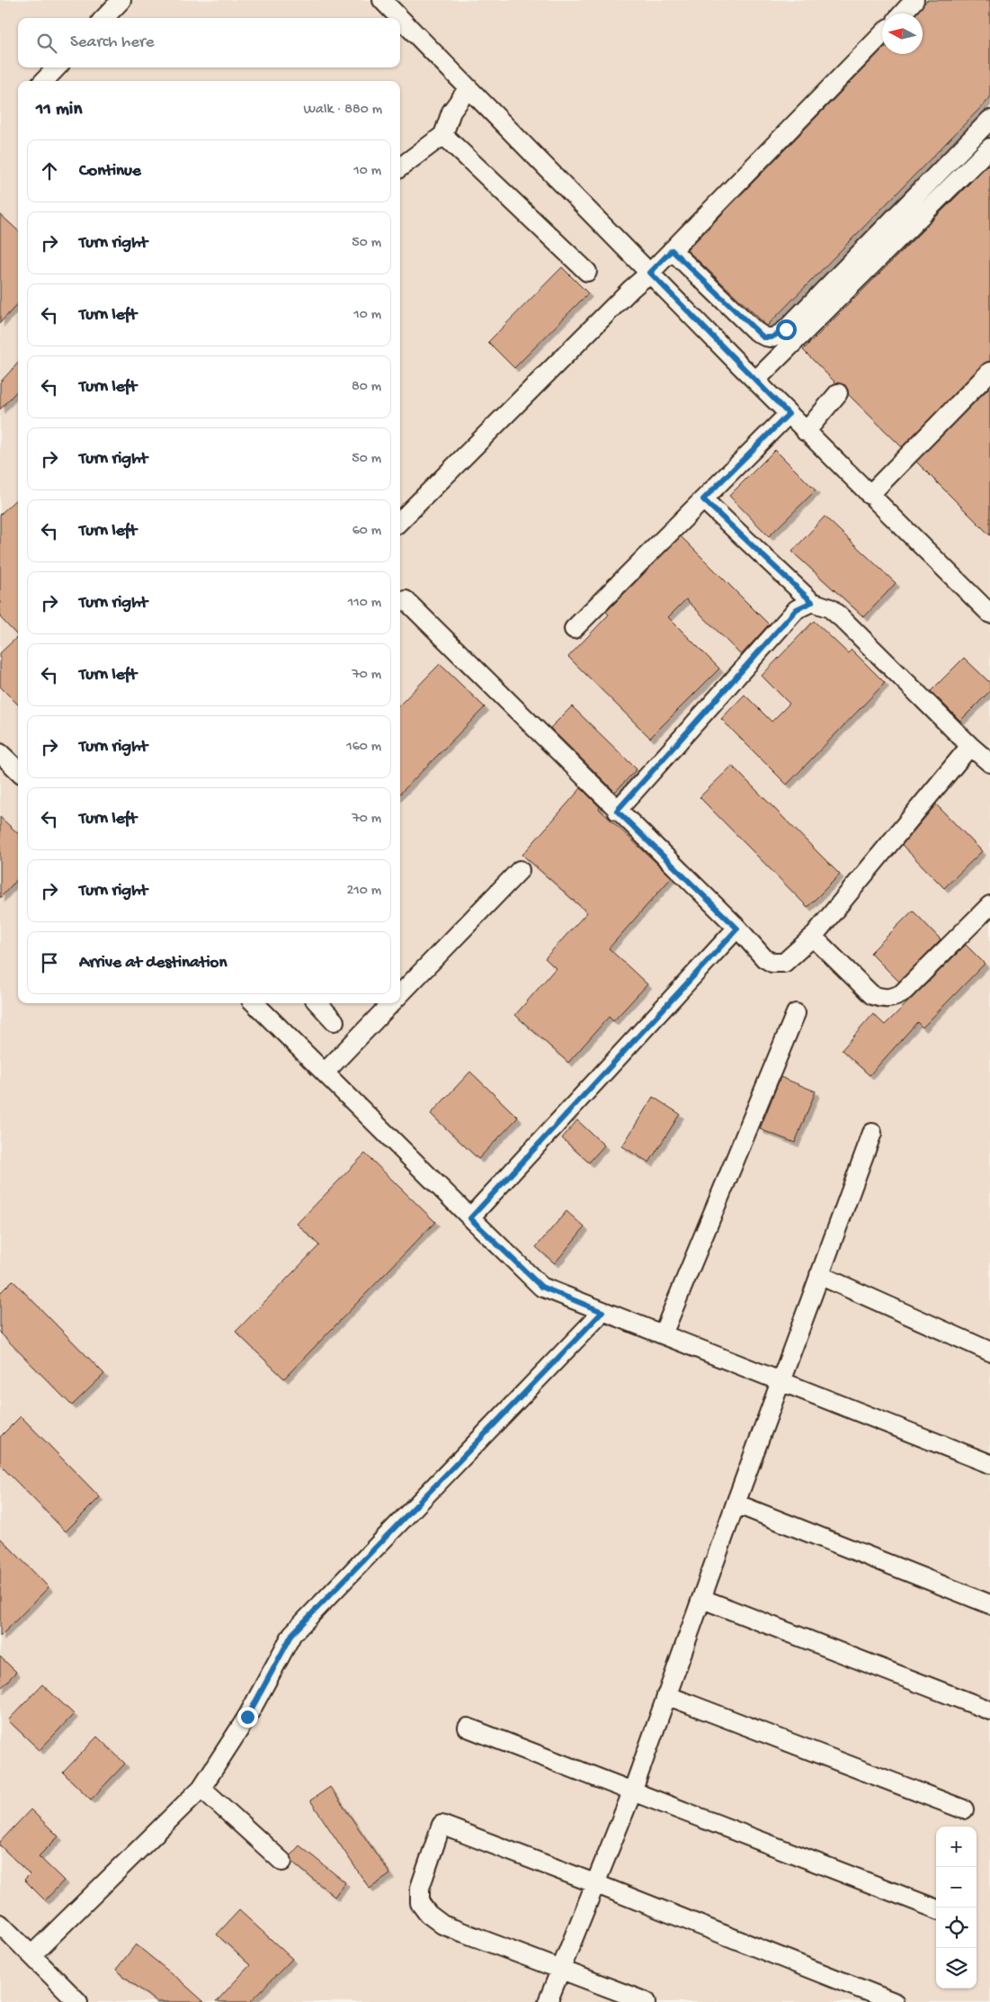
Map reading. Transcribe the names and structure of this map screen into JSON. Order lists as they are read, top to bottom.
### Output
{
  "north": "left",
  "page": {
    "search": "Search here",
    "heading": ["11 min", "Walk · 880 m"],
    "list": [
      ["Continue", "10 m"],
      ["Turn right", "50 m"],
      ["Turn left", "10 m"],
      ["Turn left", "80 m"],
      ["Turn right", "50 m"],
      ["Turn left", "60 m"],
      ["Turn right", "110 m"],
      ["Turn left", "70 m"],
      ["Turn right", "160 m"],
      ["Turn left", "70 m"],
      ["Turn right", "210 m"],
      "Arrive at destination"
    ],
    "map_buttons": ["+", "−"]
  }
}
